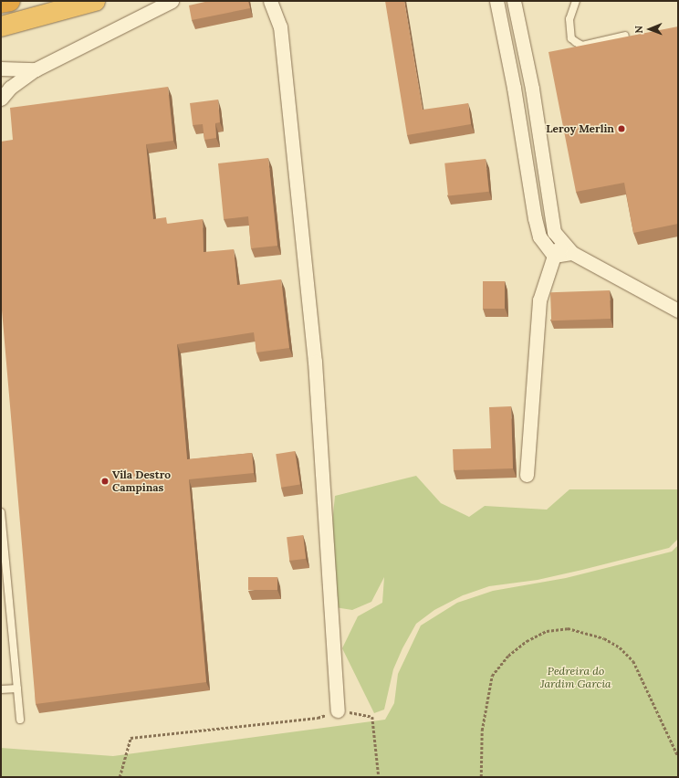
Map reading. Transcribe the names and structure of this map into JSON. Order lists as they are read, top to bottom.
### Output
{
  "parks": ["Pedreira do Jardim Garcia"],
  "places": ["Leroy Merlin", "Vila Destro Campinas"],
  "north": "left"
}
